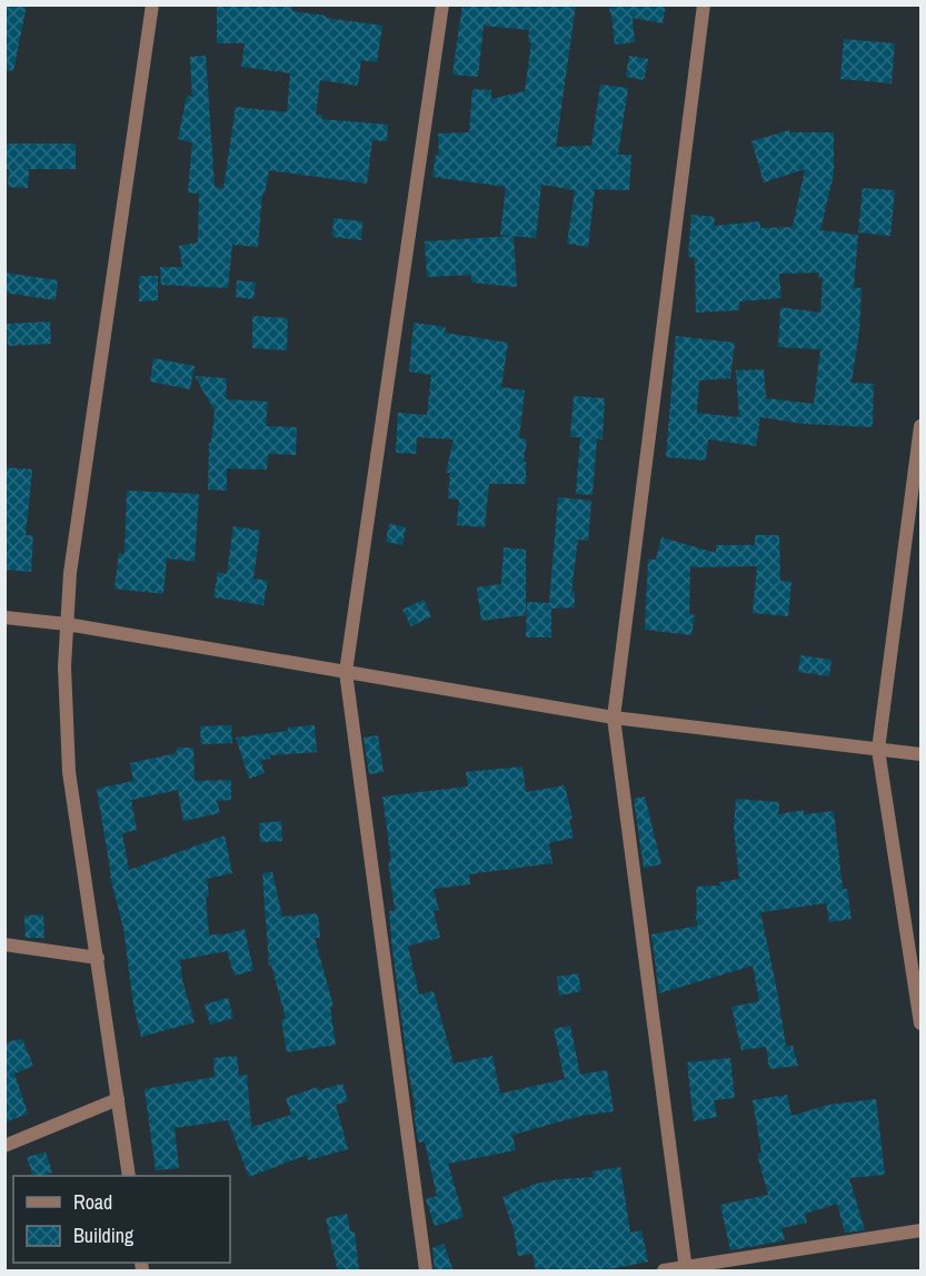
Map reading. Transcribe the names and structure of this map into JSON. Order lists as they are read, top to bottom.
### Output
{
  "legend": ["Road", "Building"]
}
